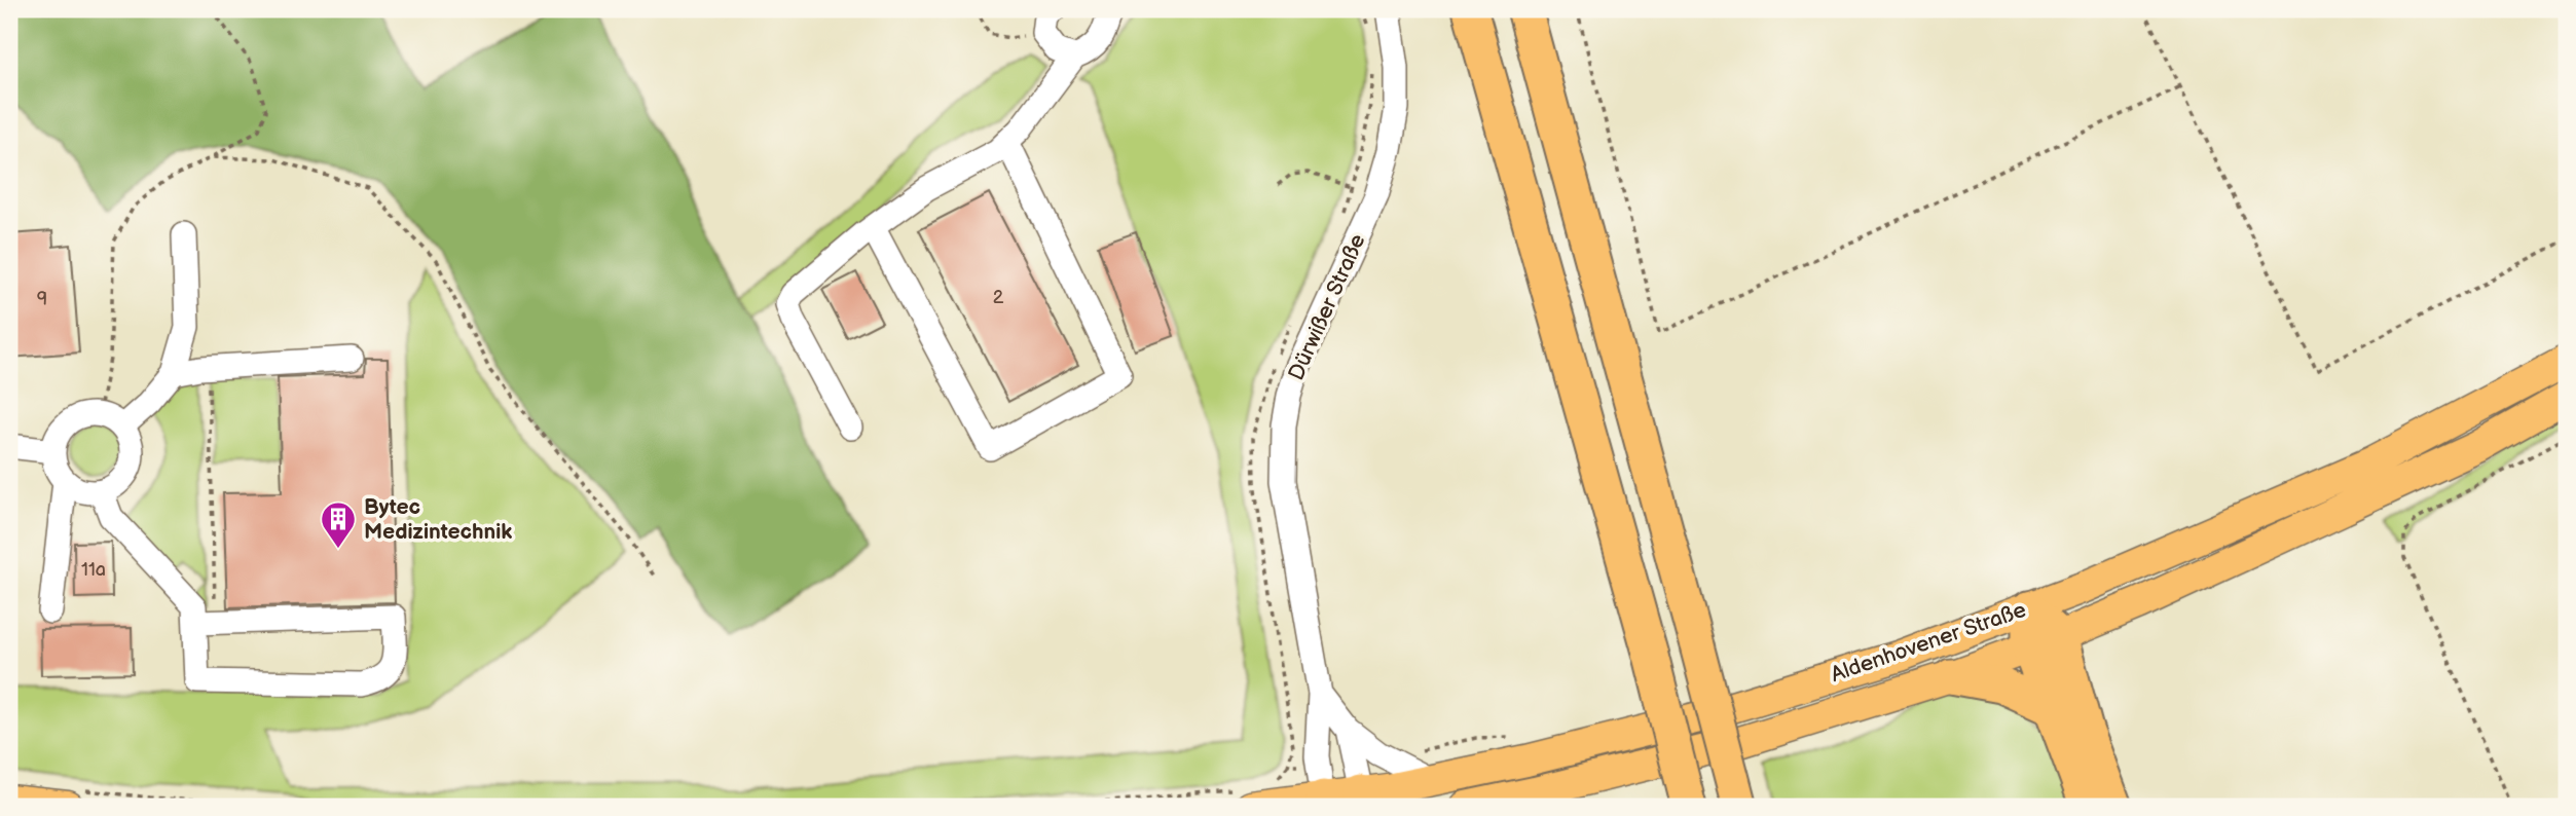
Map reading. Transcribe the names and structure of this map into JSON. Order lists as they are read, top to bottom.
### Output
{
  "streets": {
    "main road": ["Aldenhovener Straße"],
    "street": ["Dürwißer Straße"]
  },
  "crossings": [
    ["Dürwißer Straße", "Aldenhovener Straße"]
  ],
  "places": {
    "building": ["Bytec Medizintechnik"]
  },
  "house_numbers": ["2", "9", "11a"]
}
